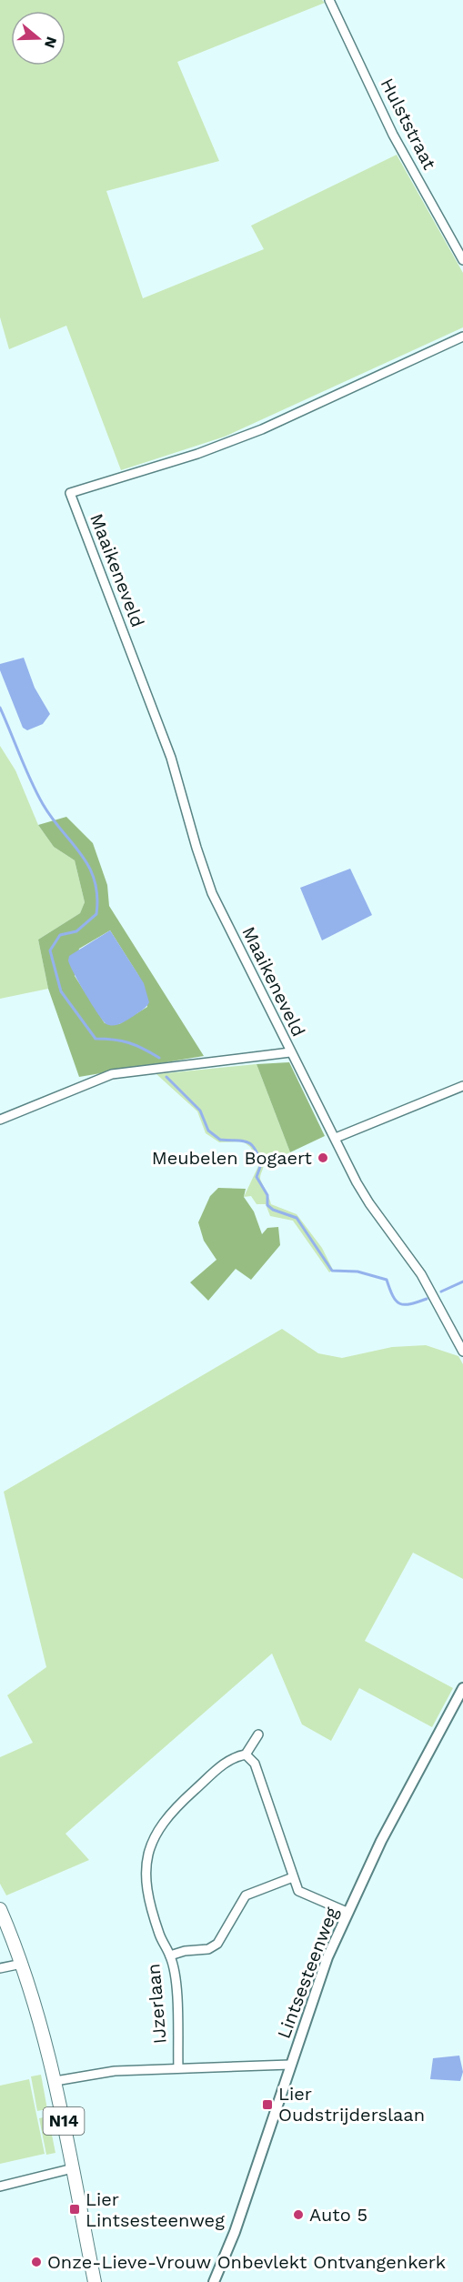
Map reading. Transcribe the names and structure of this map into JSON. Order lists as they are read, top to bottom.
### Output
{
  "streets": {
    "main road": ["N14"],
    "street": [
      "Hulststraat",
      "Maaikeneveld",
      "Lintsesteenweg",
      "IJzerlaan"
    ]
  },
  "places": {
    "other": ["Meubelen Bogaert", "Auto 5", "Onze-Lieve-Vrouw Onbevlekt Ontvangenkerk"],
    "transit": ["Lier Oudstrijderslaan", "Lier Lintsesteenweg"]
  },
  "north": "right"
}
